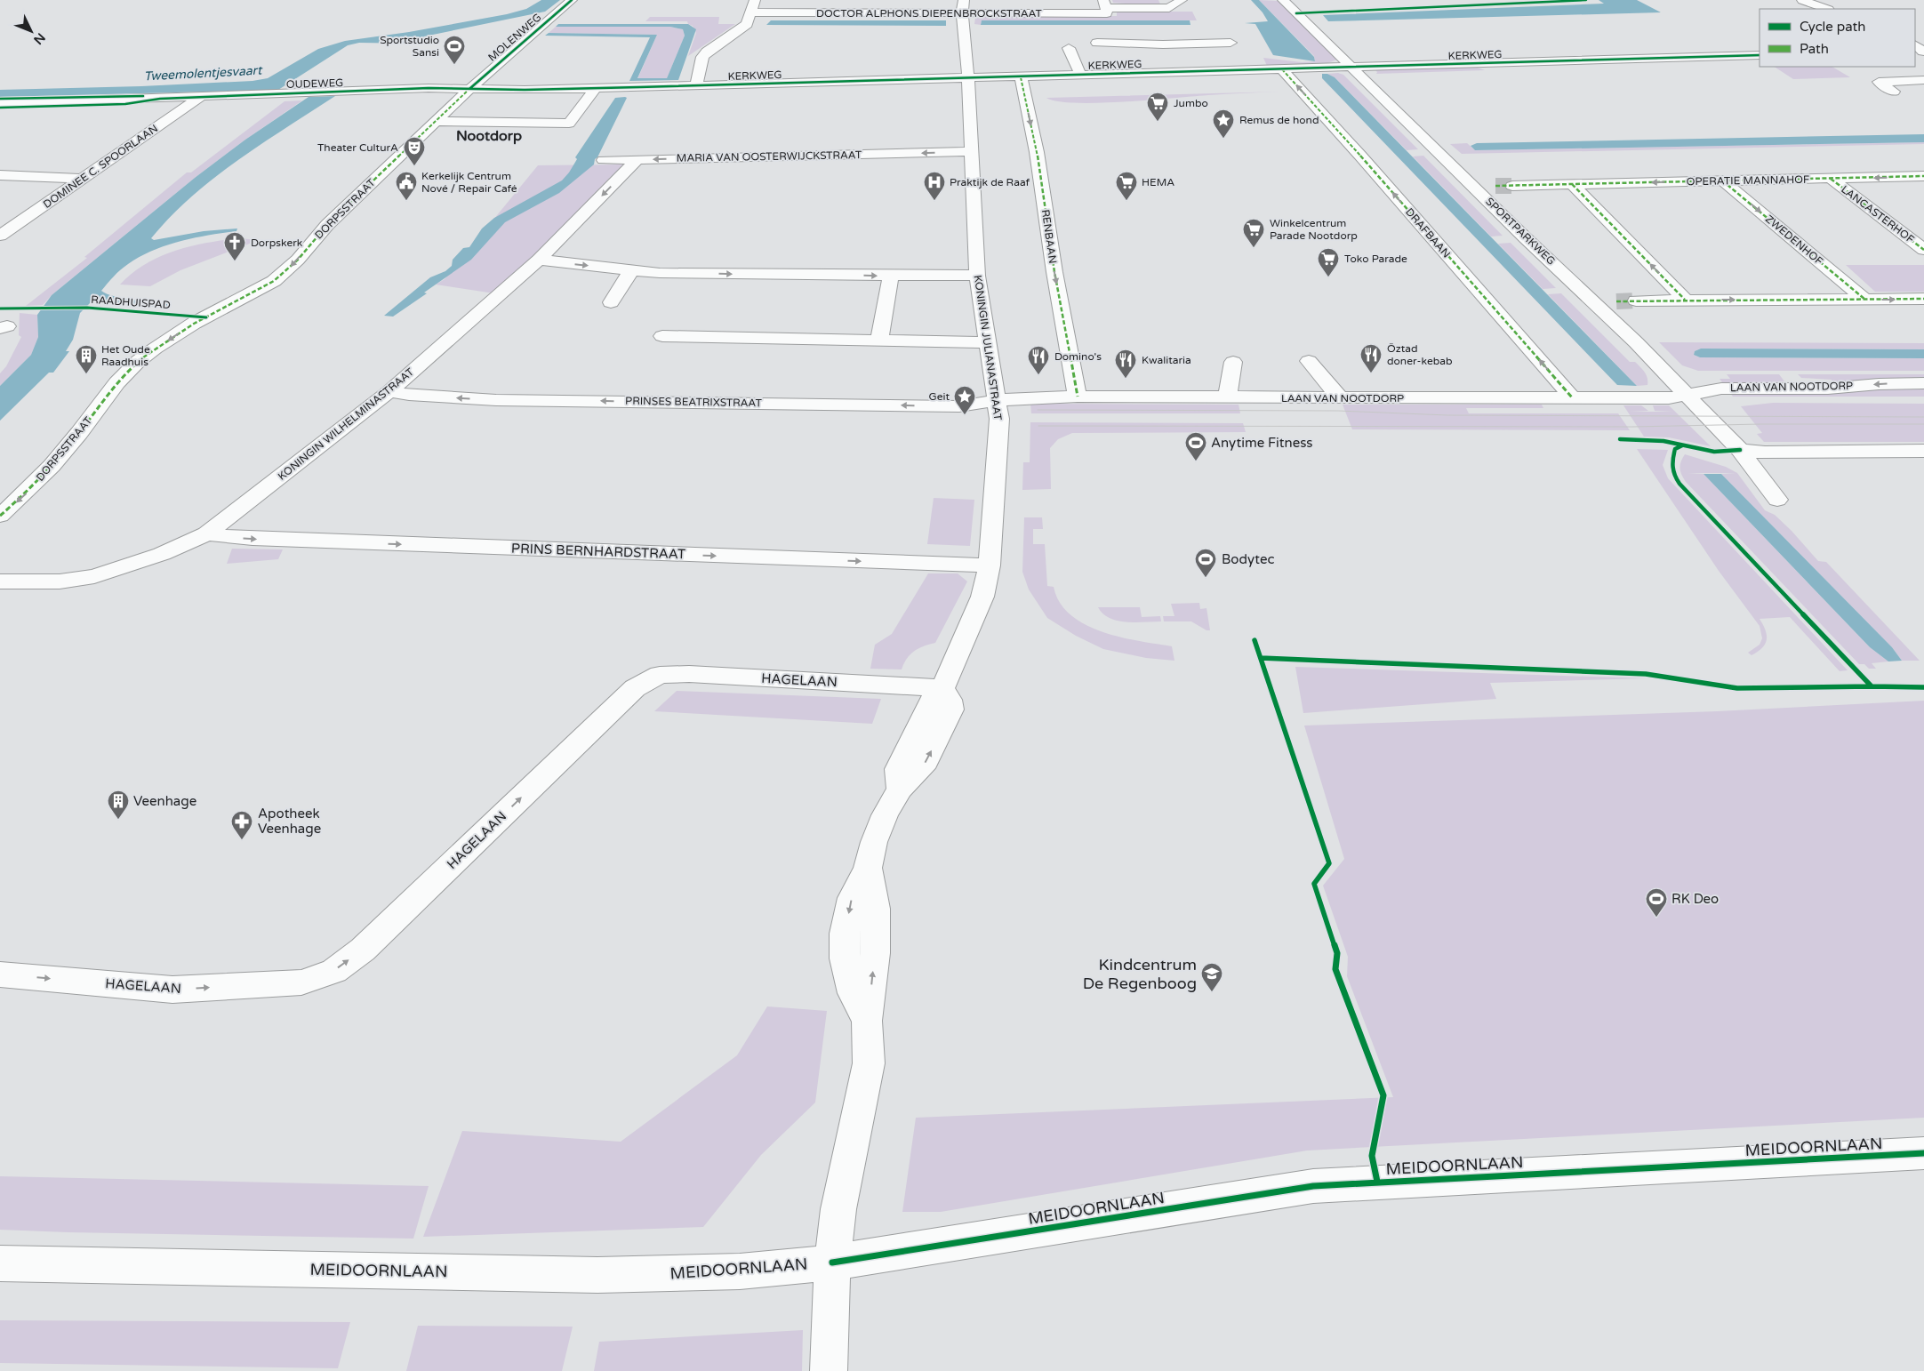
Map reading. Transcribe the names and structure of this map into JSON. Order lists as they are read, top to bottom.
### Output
{
  "streets": {
    "street": [
      "DOCTOR ALPHONS DIEPENBROCKSTRAAT",
      "MOLENWEG",
      "KERKWEG",
      "OUDEWEG",
      "MARIA VAN OOSTERWIJCKSTRAAT",
      "DOMINEE C. SPOORLAAN",
      "OPERATIE MANNAHOF",
      "DORPSSTRAAT",
      "LANCASTERHOF",
      "SPORTPARKWEG",
      "DRAFBAAN",
      "RENBAAN",
      "ZWEDENHOF",
      "KONINGIN JULIANASTRAAT",
      "LAAN VAN NOOTDORP",
      "PRINSES BEATRIXSTRAAT",
      "KONINGIN WILHELMINASTRAAT",
      "PRINS BERNHARDSTRAAT",
      "HAGELAAN",
      "MEIDOORNLAAN"
    ],
    "cycle path": ["RAADHUISPAD"]
  },
  "crossings": [
    ["DOCTOR ALPHONS DIEPENBROCKSTRAAT", "KONINGIN JULIANASTRAAT"],
    ["MOLENWEG", "KERKWEG"],
    ["MOLENWEG", "OUDEWEG"],
    ["MOLENWEG", "DORPSSTRAAT"],
    ["KERKWEG", "OUDEWEG"],
    ["KERKWEG", "DORPSSTRAAT"],
    ["KERKWEG", "SPORTPARKWEG"],
    ["KERKWEG", "DRAFBAAN"],
    ["KERKWEG", "RENBAAN"],
    ["KERKWEG", "KONINGIN JULIANASTRAAT"],
    ["OUDEWEG", "DOMINEE C. SPOORLAAN"],
    ["OUDEWEG", "DORPSSTRAAT"],
    ["MARIA VAN OOSTERWIJCKSTRAAT", "KONINGIN JULIANASTRAAT"],
    ["MARIA VAN OOSTERWIJCKSTRAAT", "KONINGIN WILHELMINASTRAAT"],
    ["OPERATIE MANNAHOF", "LANCASTERHOF"],
    ["OPERATIE MANNAHOF", "ZWEDENHOF"],
    ["SPORTPARKWEG", "LAAN VAN NOOTDORP"],
    ["DRAFBAAN", "LAAN VAN NOOTDORP"],
    ["RENBAAN", "LAAN VAN NOOTDORP"],
    ["KONINGIN JULIANASTRAAT", "LAAN VAN NOOTDORP"],
    ["KONINGIN JULIANASTRAAT", "PRINSES BEATRIXSTRAAT"],
    ["KONINGIN JULIANASTRAAT", "PRINS BERNHARDSTRAAT"],
    ["KONINGIN JULIANASTRAAT", "HAGELAAN"],
    ["LAAN VAN NOOTDORP", "PRINSES BEATRIXSTRAAT"],
    ["PRINSES BEATRIXSTRAAT", "KONINGIN WILHELMINASTRAAT"],
    ["KONINGIN WILHELMINASTRAAT", "PRINS BERNHARDSTRAAT"]
  ],
  "one_way": ["DORPSSTRAAT", "PRINS BERNHARDSTRAAT", "HAGELAAN"],
  "districts": ["Nootdorp"],
  "water": ["Tweemolentjesvaart"],
  "places": {
    "sports": [
      "Sportstudio Sansi",
      "Anytime Fitness",
      "Bodytec",
      "RK Deo"
    ],
    "supermarket": [
      "Jumbo",
      "HEMA",
      "Winkelcentrum Parade Nootdorp",
      "Toko Parade"
    ],
    "place": ["Remus de hond", "Geit"],
    "theatre": ["Theater CulturA"],
    "public building": ["Kerkelijk Centrum Nové / Repair Café"],
    "hospital": ["Praktijk de Raaf"],
    "church": ["Dorpskerk"],
    "restaurant": ["Öztad doner-kebab", "Domino's", "Kwalitaria"],
    "building": ["Het Oude Raadhuis", "Veenhage"],
    "pharmacy": ["Apotheek Veenhage"],
    "school or university": ["Kindcentrum De Regenboog"]
  },
  "legend": ["Cycle path", "Path"],
  "north": "bottom right"
}
